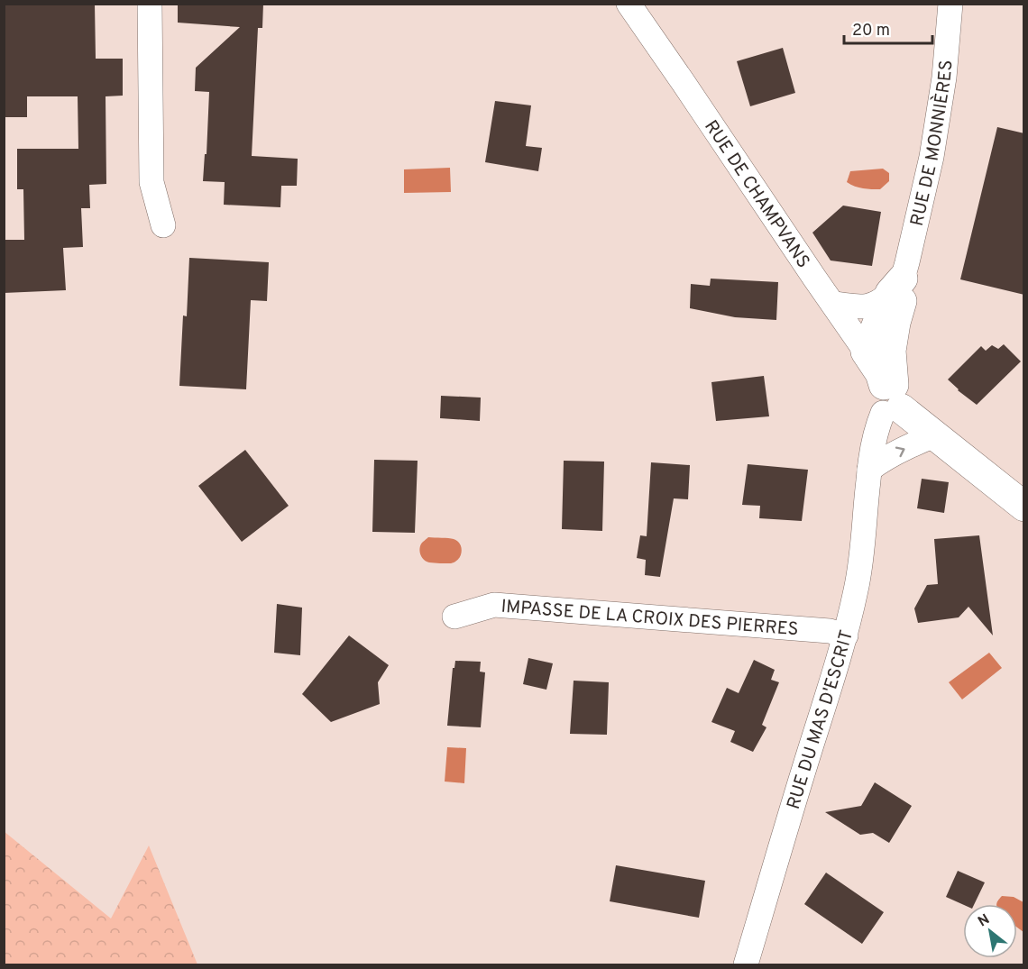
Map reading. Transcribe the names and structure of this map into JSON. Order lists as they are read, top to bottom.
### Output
{
  "streets": {
    "street": [
      "RUE DE MONNIÈRES",
      "RUE DE CHAMPVANS",
      "IMPASSE DE LA CROIX DES PIERRES",
      "RUE DU MAS D'ESCRIT"
    ]
  },
  "crossings": [
    ["RUE DE MONNIÈRES", "RUE DE CHAMPVANS"],
    ["RUE DE MONNIÈRES", "RUE DU MAS D'ESCRIT"],
    ["RUE DE CHAMPVANS", "RUE DU MAS D'ESCRIT"],
    ["IMPASSE DE LA CROIX DES PIERRES", "RUE DU MAS D'ESCRIT"]
  ],
  "scale_bar": "20 m",
  "north": "top left"
}
